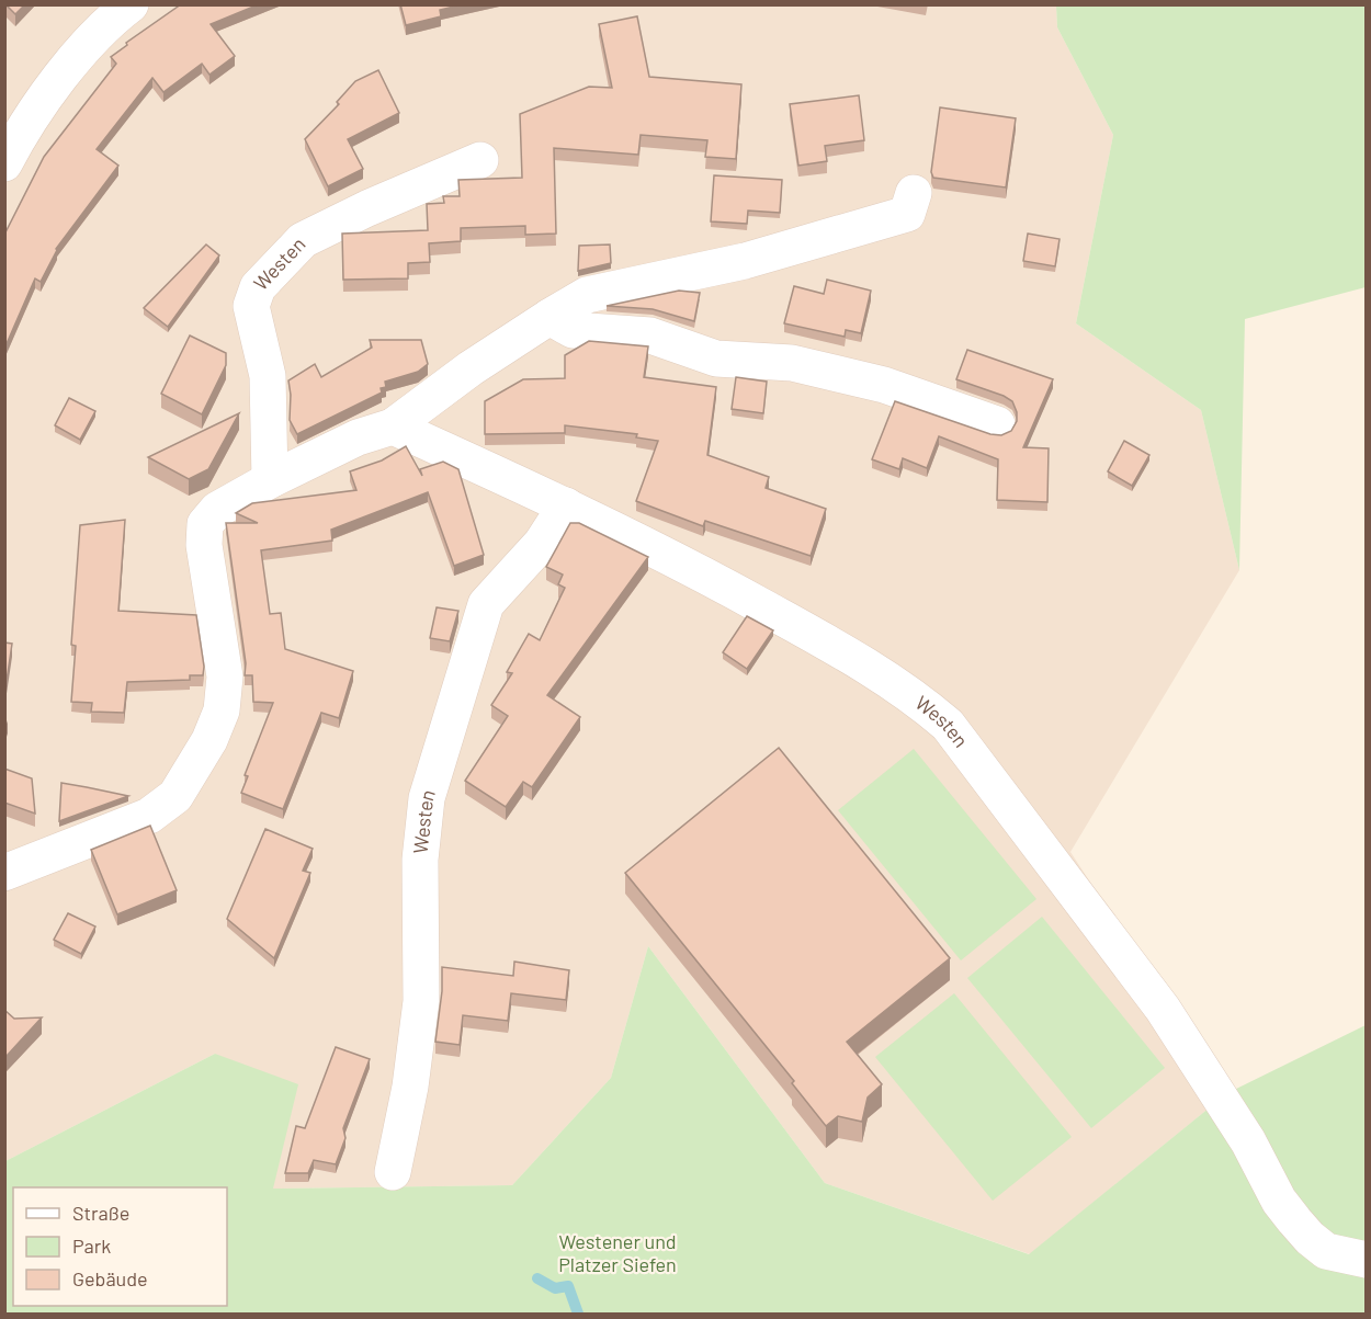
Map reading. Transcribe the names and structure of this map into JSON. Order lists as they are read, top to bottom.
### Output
{
  "streets": {
    "street": ["Westen"]
  },
  "parks": ["Westener und Platzer Siefen"],
  "legend": ["Straße", "Park", "Gebäude"]
}
